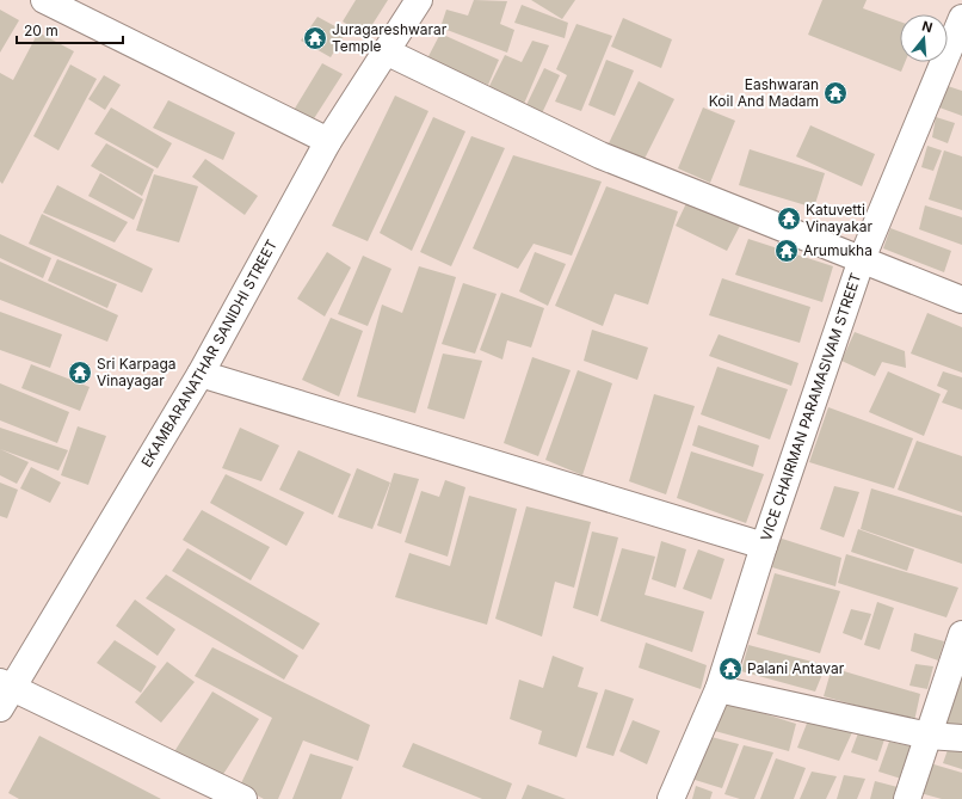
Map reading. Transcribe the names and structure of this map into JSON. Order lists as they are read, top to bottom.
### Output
{
  "streets": {
    "street": ["EKAMBARANATHAR SANIDHI STREET", "VICE CHAIRMAN PARAMASIVAM STREET"]
  },
  "places": {
    "temple": [
      "Juragareshwarar Temple",
      "Eashwaran Koil And Madam",
      "Katuvetti Vinayakar",
      "Arumukha",
      "Sri Karpaga Vinayagar",
      "Palani Antavar"
    ]
  },
  "scale_bar": "20 m",
  "north": "top"
}
